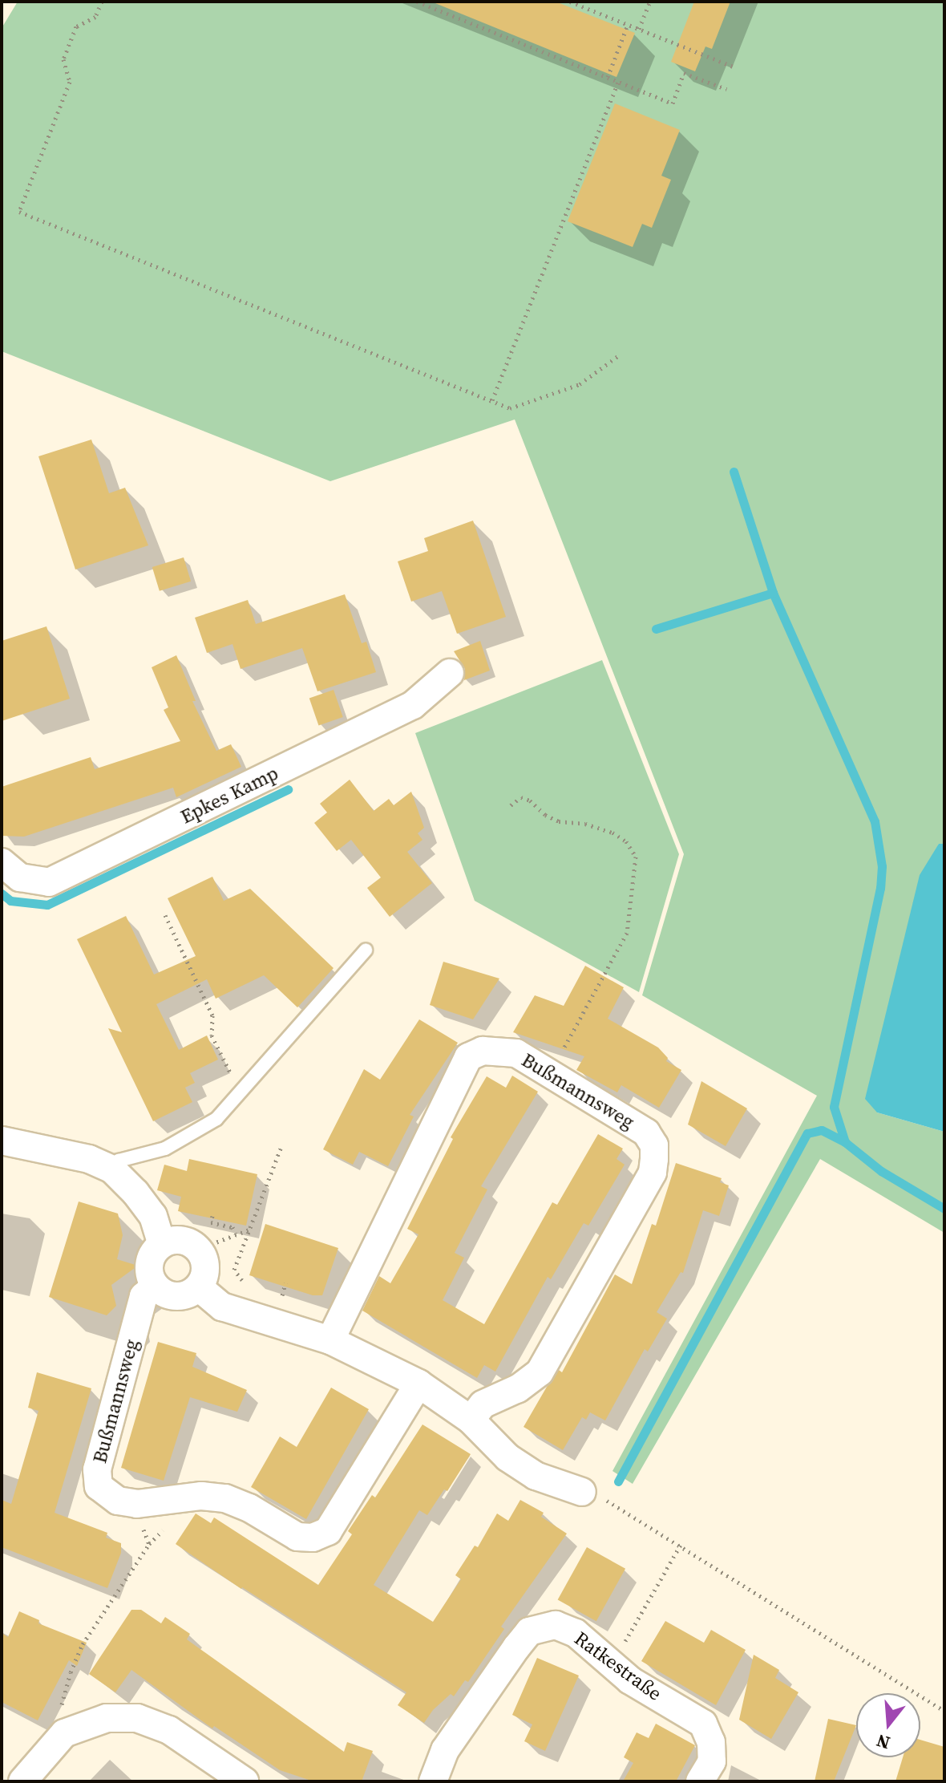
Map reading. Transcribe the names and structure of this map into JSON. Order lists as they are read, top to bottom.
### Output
{
  "streets": {
    "street": ["Epkes Kamp", "Bußmannsweg", "Ratkestraße"]
  },
  "north": "bottom"
}
